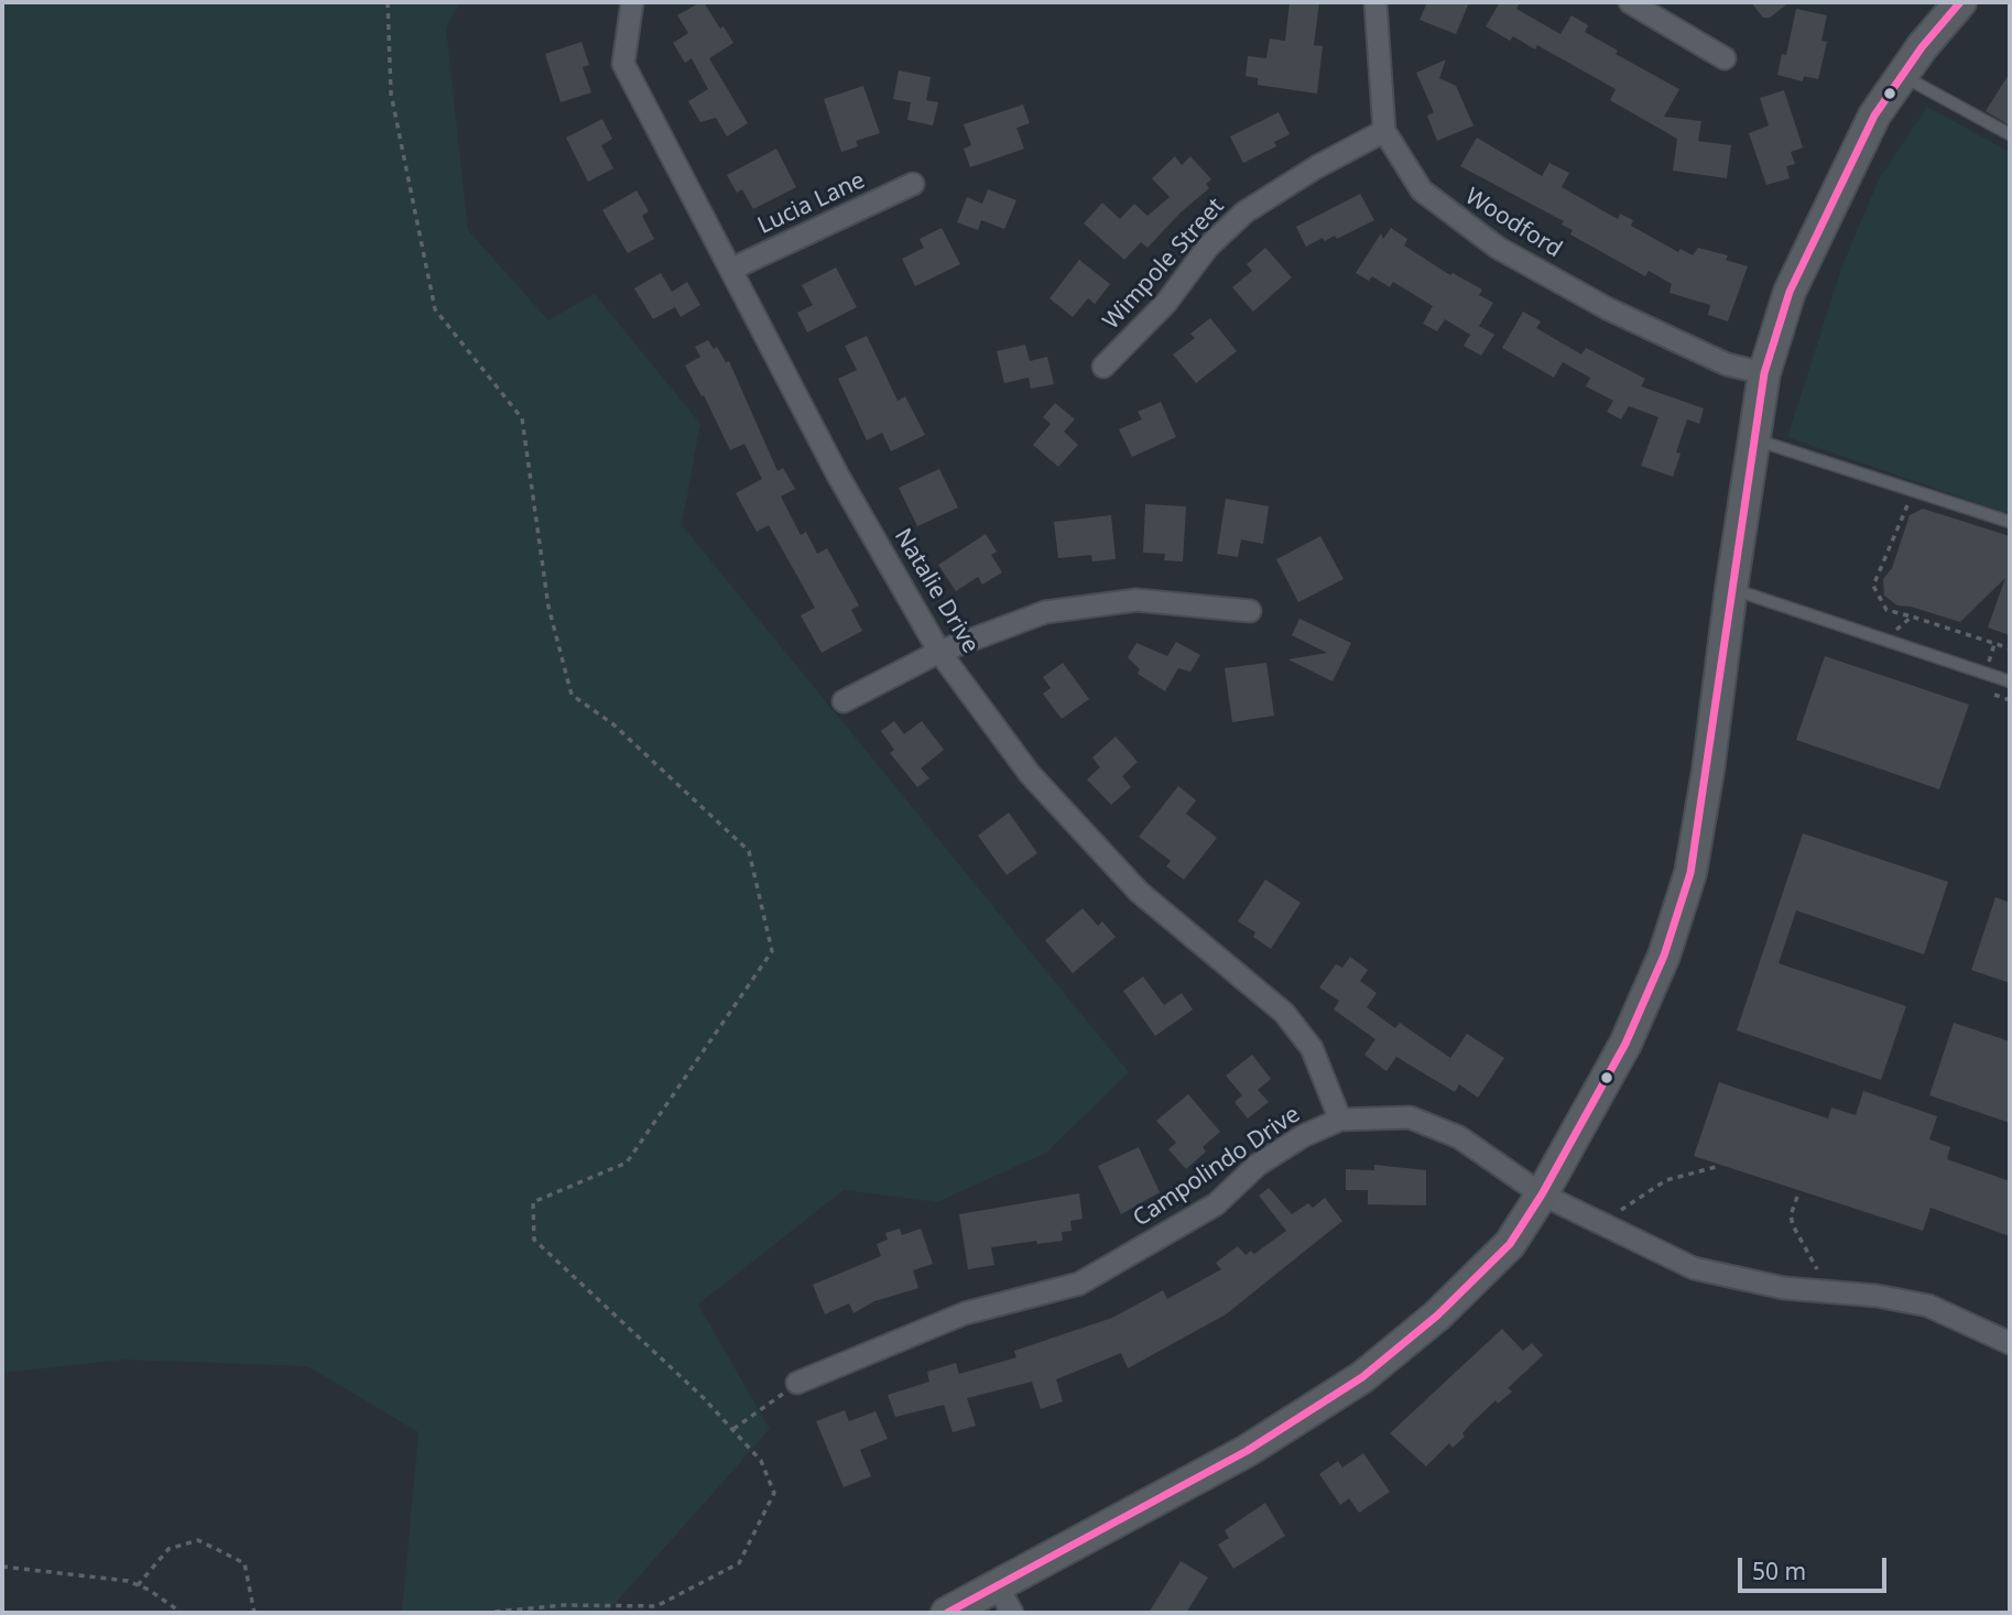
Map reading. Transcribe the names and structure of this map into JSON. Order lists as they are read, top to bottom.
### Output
{
  "streets": {
    "street": [
      "Lucia Lane",
      "Woodford",
      "Wimpole Street",
      "Natalie Drive",
      "Campolindo Drive"
    ]
  },
  "crossings": [
    ["Lucia Lane", "Natalie Drive"],
    ["Woodford", "Wimpole Street"],
    ["Natalie Drive", "Campolindo Drive"]
  ],
  "scale_bar": "50 m"
}
